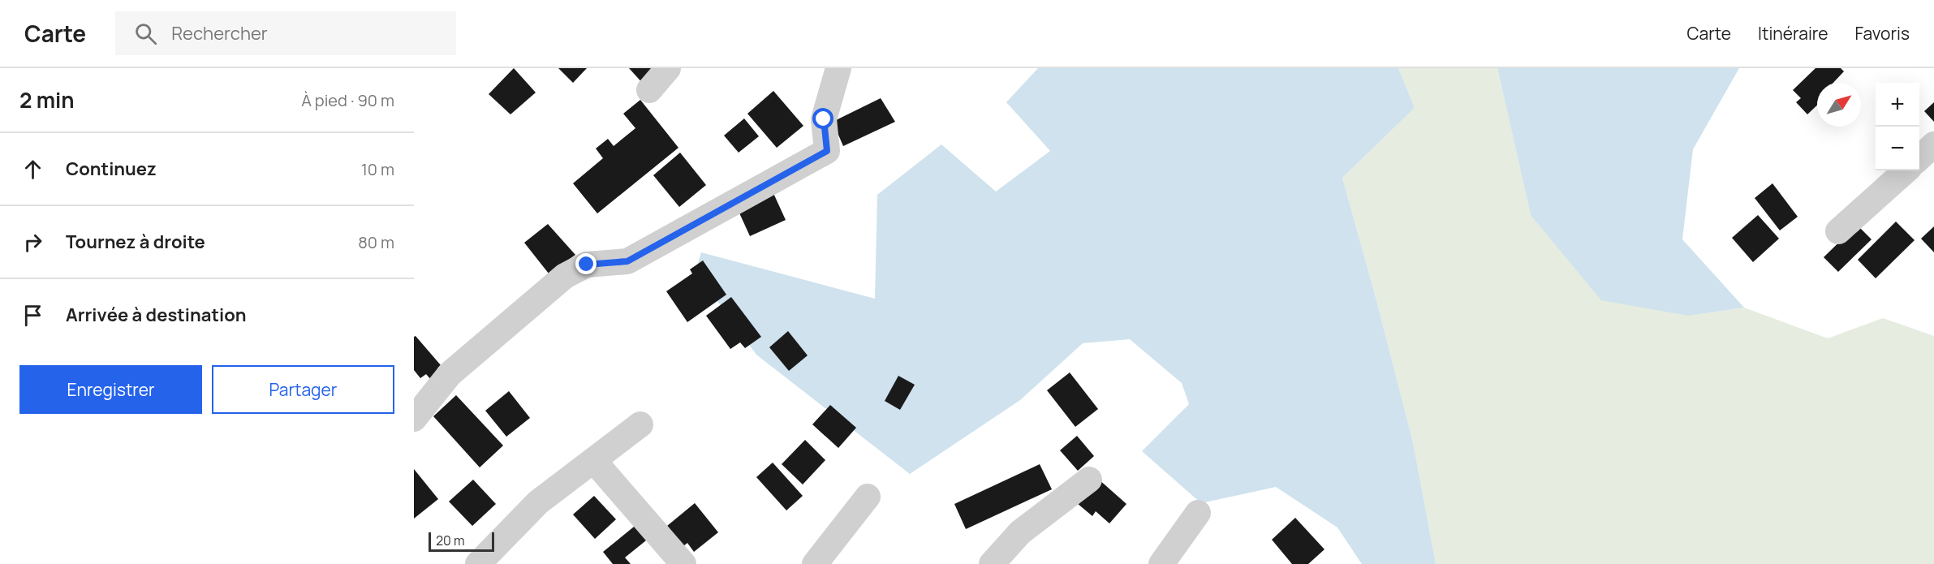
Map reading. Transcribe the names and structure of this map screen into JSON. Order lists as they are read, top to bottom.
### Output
{
  "scale_bar": "20 m",
  "north": "top right",
  "page": {
    "header": "Carte",
    "search": "Rechercher",
    "nav": ["Carte", "Itinéraire", "Favoris"],
    "heading": ["2 min", "À pied · 90 m"],
    "map_buttons": ["+", "−"],
    "list": [
      ["Continuez", "10 m"],
      ["Tournez à droite", "80 m"],
      "Arrivée à destination"
    ],
    "buttons": ["Enregistrer", "Partager"],
    "scale": "20 m"
  }
}
